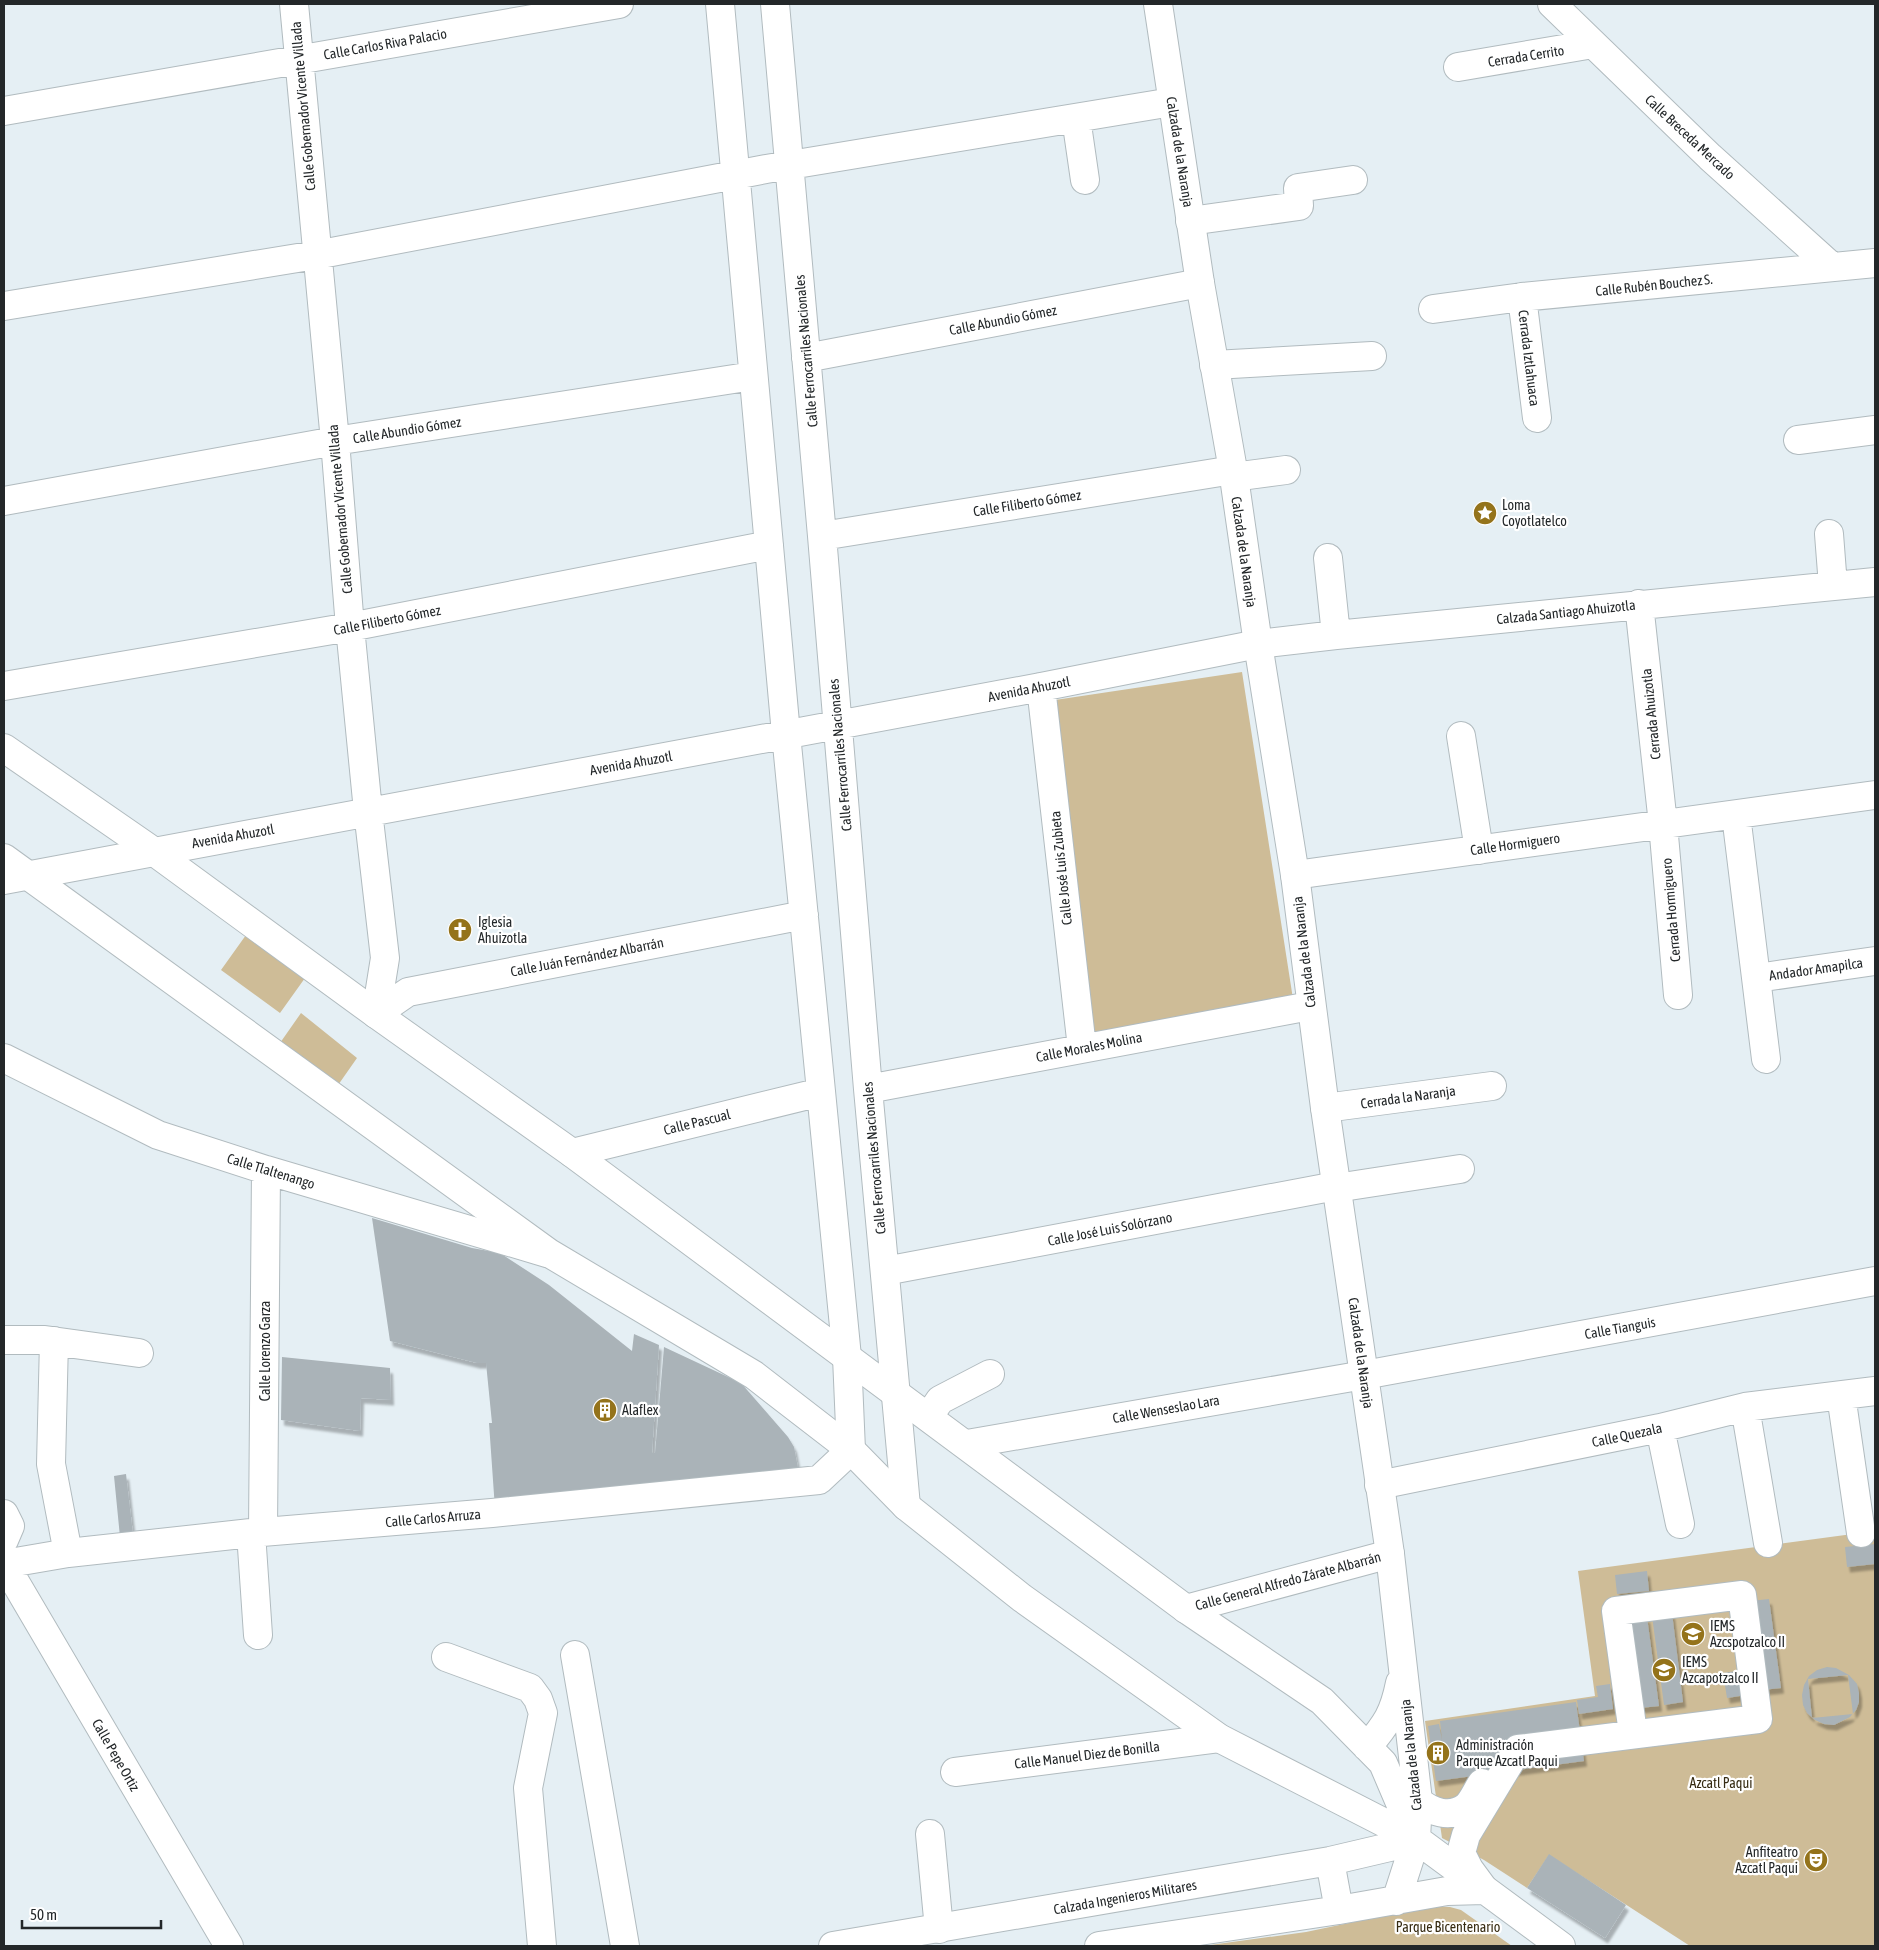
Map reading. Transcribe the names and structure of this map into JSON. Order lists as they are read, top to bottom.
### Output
{
  "streets": {
    "street": [
      "Calle Carlos Riva Palacio",
      "Cerrada Cerrito",
      "Calle Gobernador Vicente Villada",
      "Calle Breceda Mercado",
      "Calzada de la Naranja",
      "Calle Rubén Bouchez S.",
      "Calle Abundio Gómez",
      "Calle Ferrocarriles Nacionales",
      "Cerrada Iztlahuaca",
      "Calle Filiberto Gómez",
      "Calzada Santiago Ahuizotla",
      "Avenida Ahuzotl",
      "Cerrada Ahuizotla",
      "Calle Hormiguero",
      "Calle José Luis Zubieta",
      "Cerrada Hormiguero",
      "Calle Juán Fernández Albarrán",
      "Andador Amapilca",
      "Calle Morales Molina",
      "Cerrada la Naranja",
      "Calle Pascual",
      "Calle Tlaltenango",
      "Calle José Luis Solórzano",
      "Calle Tianguis",
      "Calle Lorenzo Garza",
      "Calle Wenseslao Lara",
      "Calle Quezala",
      "Calle Carlos Arruza",
      "Calle General Alfredo Zárate Albarrán",
      "Calle Pepe Ortiz",
      "Calle Manuel Diez de Bonilla",
      "Calzada Ingenieros Militares"
    ]
  },
  "crossings": [
    ["Calle Carlos Riva Palacio", "Calle Gobernador Vicente Villada"],
    ["Cerrada Cerrito", "Calle Breceda Mercado"],
    ["Calle Gobernador Vicente Villada", "Calle Abundio Gómez"],
    ["Calle Gobernador Vicente Villada", "Calle Filiberto Gómez"],
    ["Calle Gobernador Vicente Villada", "Avenida Ahuzotl"],
    ["Calle Gobernador Vicente Villada", "Calle Juán Fernández Albarrán"],
    ["Calle Breceda Mercado", "Calle Rubén Bouchez S."],
    ["Calzada de la Naranja", "Calle Abundio Gómez"],
    ["Calzada de la Naranja", "Calle Filiberto Gómez"],
    ["Calzada de la Naranja", "Calzada Santiago Ahuizotla"],
    ["Calzada de la Naranja", "Avenida Ahuzotl"],
    ["Calzada de la Naranja", "Calle Hormiguero"],
    ["Calzada de la Naranja", "Calle Morales Molina"],
    ["Calzada de la Naranja", "Cerrada la Naranja"],
    ["Calzada de la Naranja", "Calle José Luis Solórzano"],
    ["Calzada de la Naranja", "Calle Tianguis"],
    ["Calzada de la Naranja", "Calle Wenseslao Lara"],
    ["Calzada de la Naranja", "Calle Quezala"],
    ["Calzada de la Naranja", "Calle General Alfredo Zárate Albarrán"],
    ["Calzada de la Naranja", "Calzada Ingenieros Militares"],
    ["Calle Rubén Bouchez S.", "Cerrada Iztlahuaca"],
    ["Calle Abundio Gómez", "Calle Ferrocarriles Nacionales"],
    ["Calle Ferrocarriles Nacionales", "Calle Filiberto Gómez"],
    ["Calle Ferrocarriles Nacionales", "Avenida Ahuzotl"],
    ["Calle Ferrocarriles Nacionales", "Calle Morales Molina"],
    ["Calle Ferrocarriles Nacionales", "Calle José Luis Solórzano"],
    ["Calzada Santiago Ahuizotla", "Avenida Ahuzotl"],
    ["Calzada Santiago Ahuizotla", "Cerrada Ahuizotla"],
    ["Avenida Ahuzotl", "Calle José Luis Zubieta"],
    ["Cerrada Ahuizotla", "Calle Hormiguero"],
    ["Cerrada Ahuizotla", "Cerrada Hormiguero"],
    ["Calle Hormiguero", "Cerrada Hormiguero"],
    ["Calle José Luis Zubieta", "Calle Morales Molina"],
    ["Calle Tlaltenango", "Calle Lorenzo Garza"],
    ["Calle Tianguis", "Calle Wenseslao Lara"],
    ["Calle Lorenzo Garza", "Calle Carlos Arruza"],
    ["Calle Carlos Arruza", "Calle Pepe Ortiz"]
  ],
  "parks": ["Azcatl Paqui", "Parque Bicentenario"],
  "places": {
    "place": ["Loma Coyotlatelco"],
    "church": ["Iglesia Ahuizotla"],
    "building": ["Alaflex", "Administración Parque Azcatl Paqui"],
    "school or university": ["IEMS Azcspotzalco II", "IEMS Azcapotzalco II"],
    "theatre": ["Anfiteatro Azcatl Paqui"]
  },
  "scale_bar": "50 m"
}
